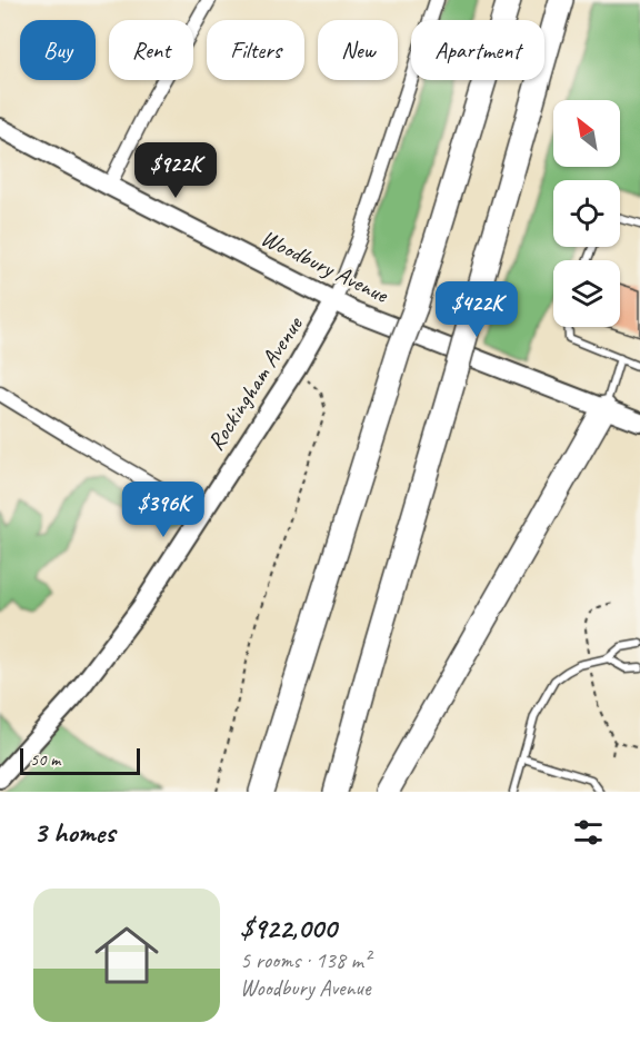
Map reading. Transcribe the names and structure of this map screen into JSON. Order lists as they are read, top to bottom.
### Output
{
  "streets": {
    "street": ["Woodbury Avenue", "Rockingham Avenue"]
  },
  "crossings": [
    ["Woodbury Avenue", "Rockingham Avenue"]
  ],
  "scale_bar": "50 m",
  "north": "top left",
  "page": {
    "chip": [
      "Buy",
      "Rent",
      "Filters",
      "New",
      "Apartment"
    ],
    "price": ["$922K", "$422K", "$396K"],
    "scale": "50 m",
    "heading": "3 homes",
    "list": [
      {
        "name": "$922,000",
        "note": "5 rooms · 138 m² · Woodbury Avenue"
      }
    ]
  }
}
